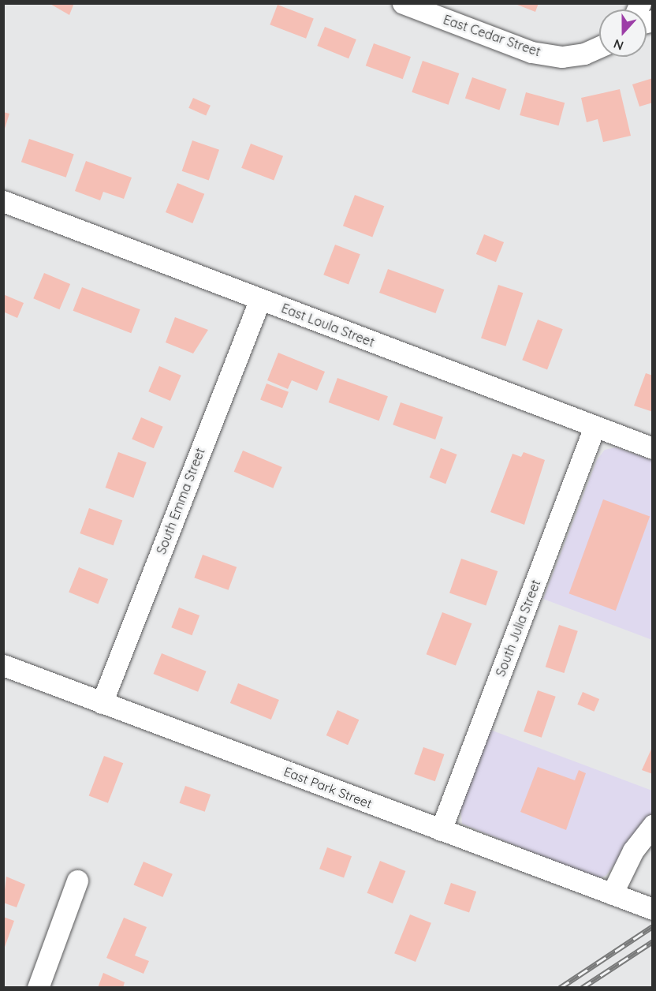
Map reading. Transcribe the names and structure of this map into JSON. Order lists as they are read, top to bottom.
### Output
{
  "streets": {
    "street": [
      "East Cedar Street",
      "East Loula Street",
      "South Emma Street",
      "South Julia Street",
      "East Park Street"
    ]
  },
  "crossings": [
    ["East Loula Street", "South Emma Street"],
    ["East Loula Street", "South Julia Street"],
    ["South Emma Street", "East Park Street"],
    ["South Julia Street", "East Park Street"]
  ],
  "north": "bottom"
}
